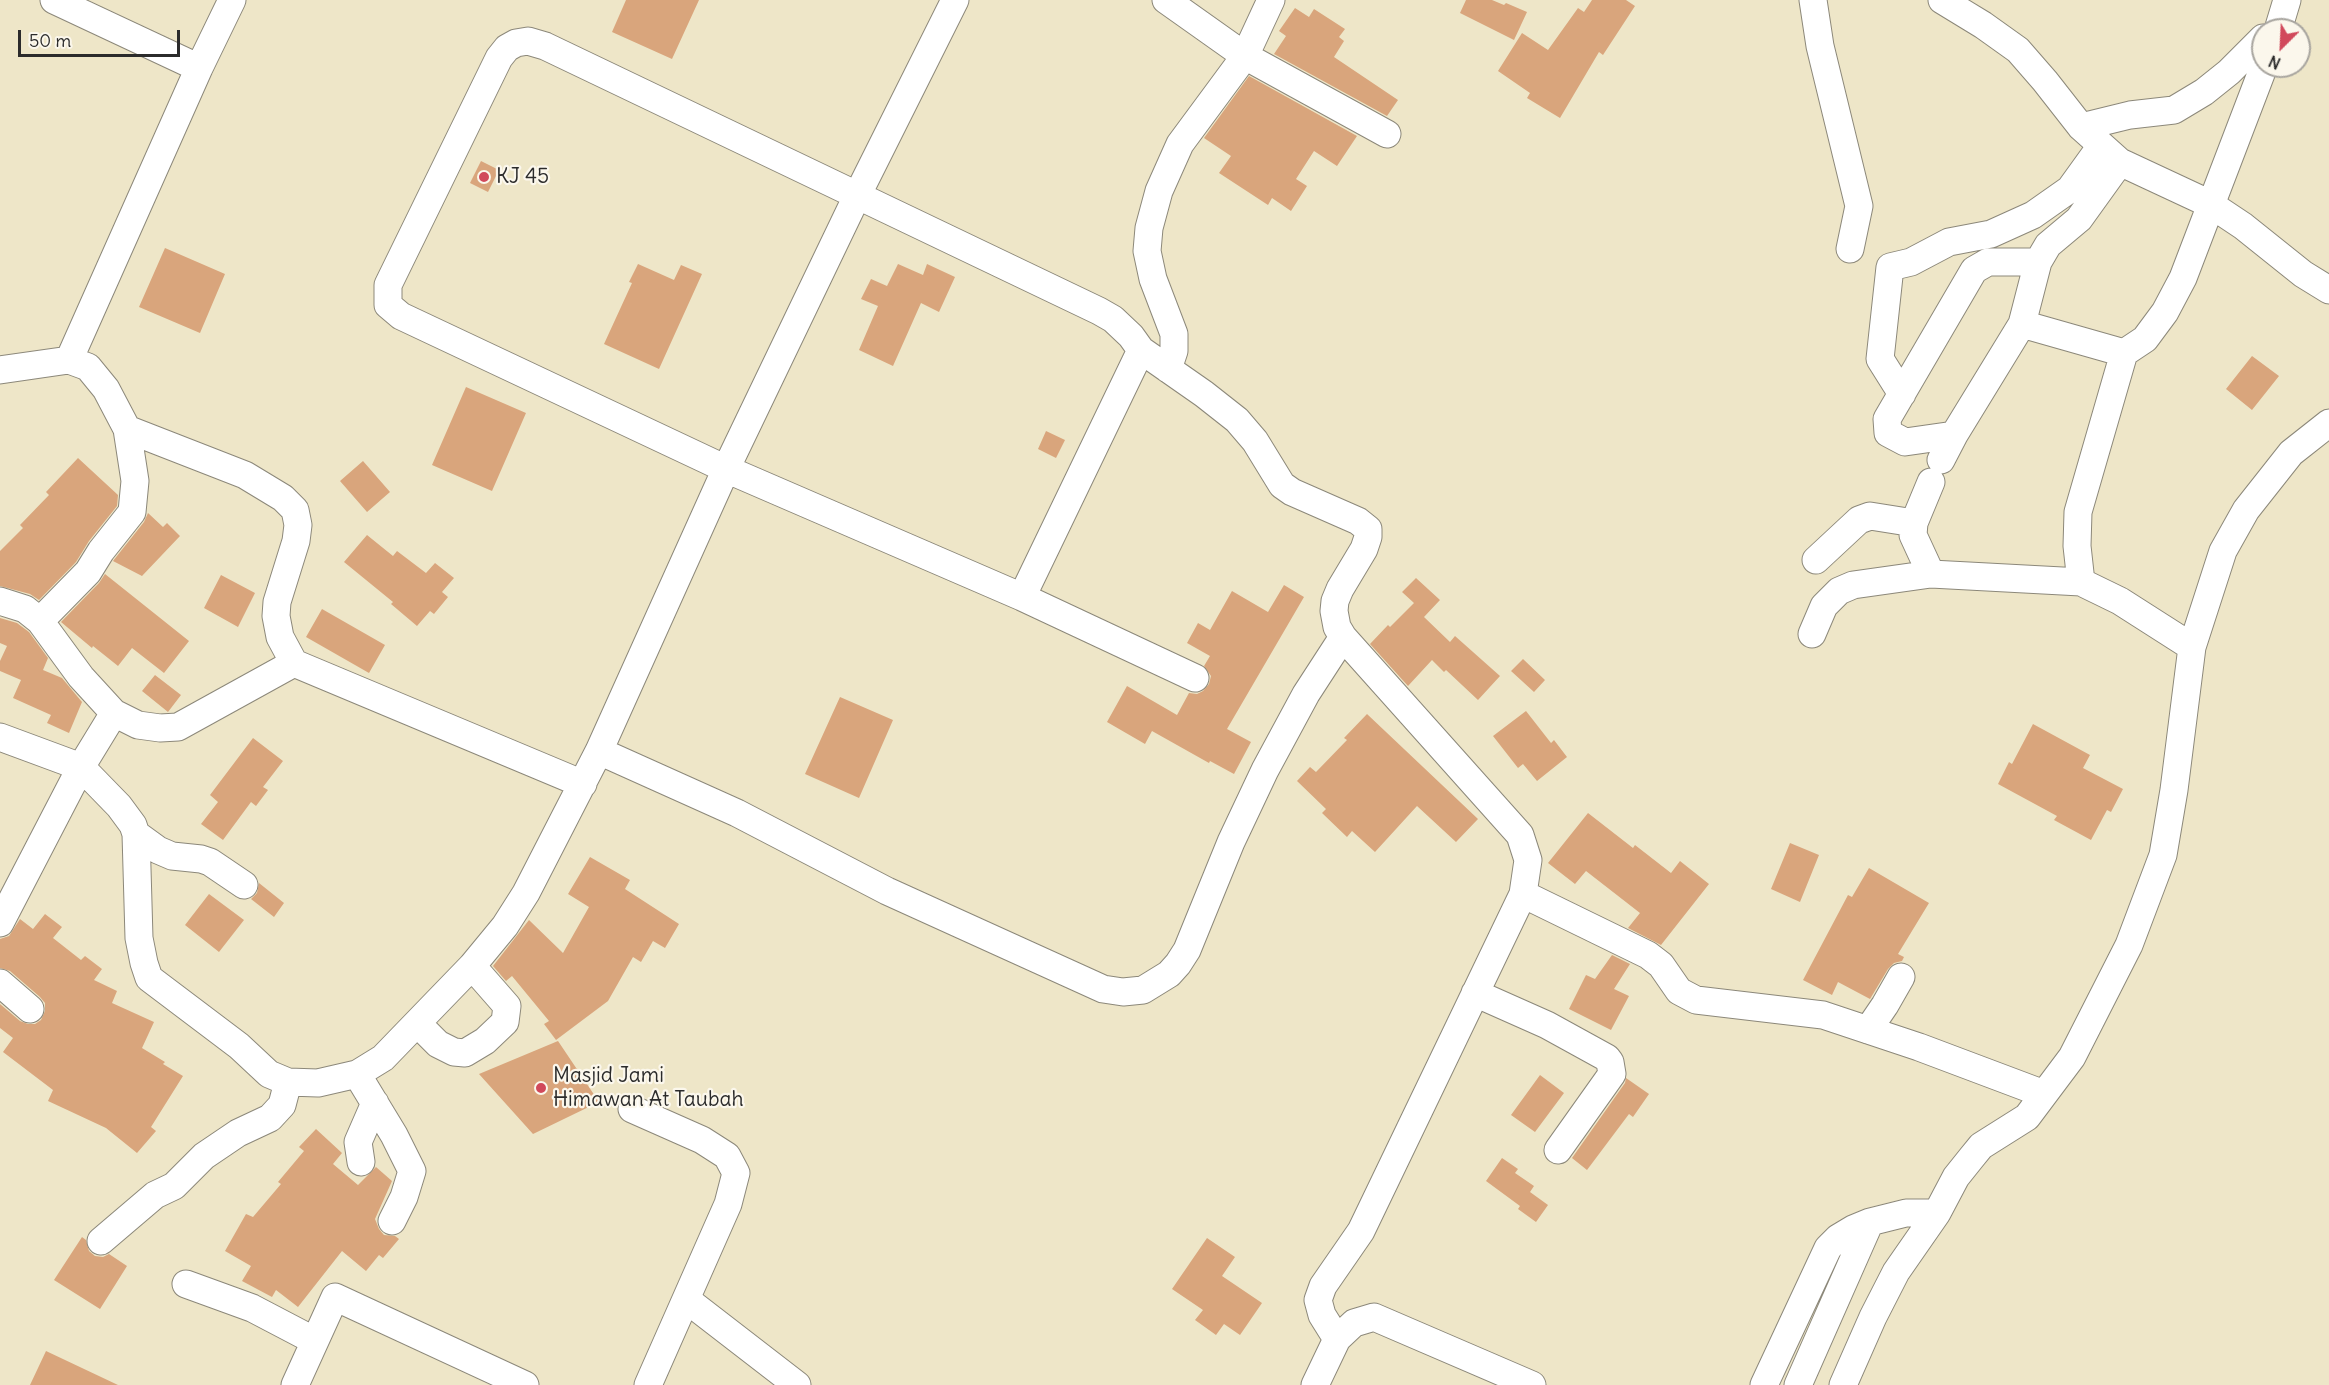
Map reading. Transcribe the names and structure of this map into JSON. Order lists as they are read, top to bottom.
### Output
{
  "places": ["KJ 45", "Masjid Jami Himawan At Taubah"],
  "scale_bar": "50 m",
  "north": "bottom left"
}
